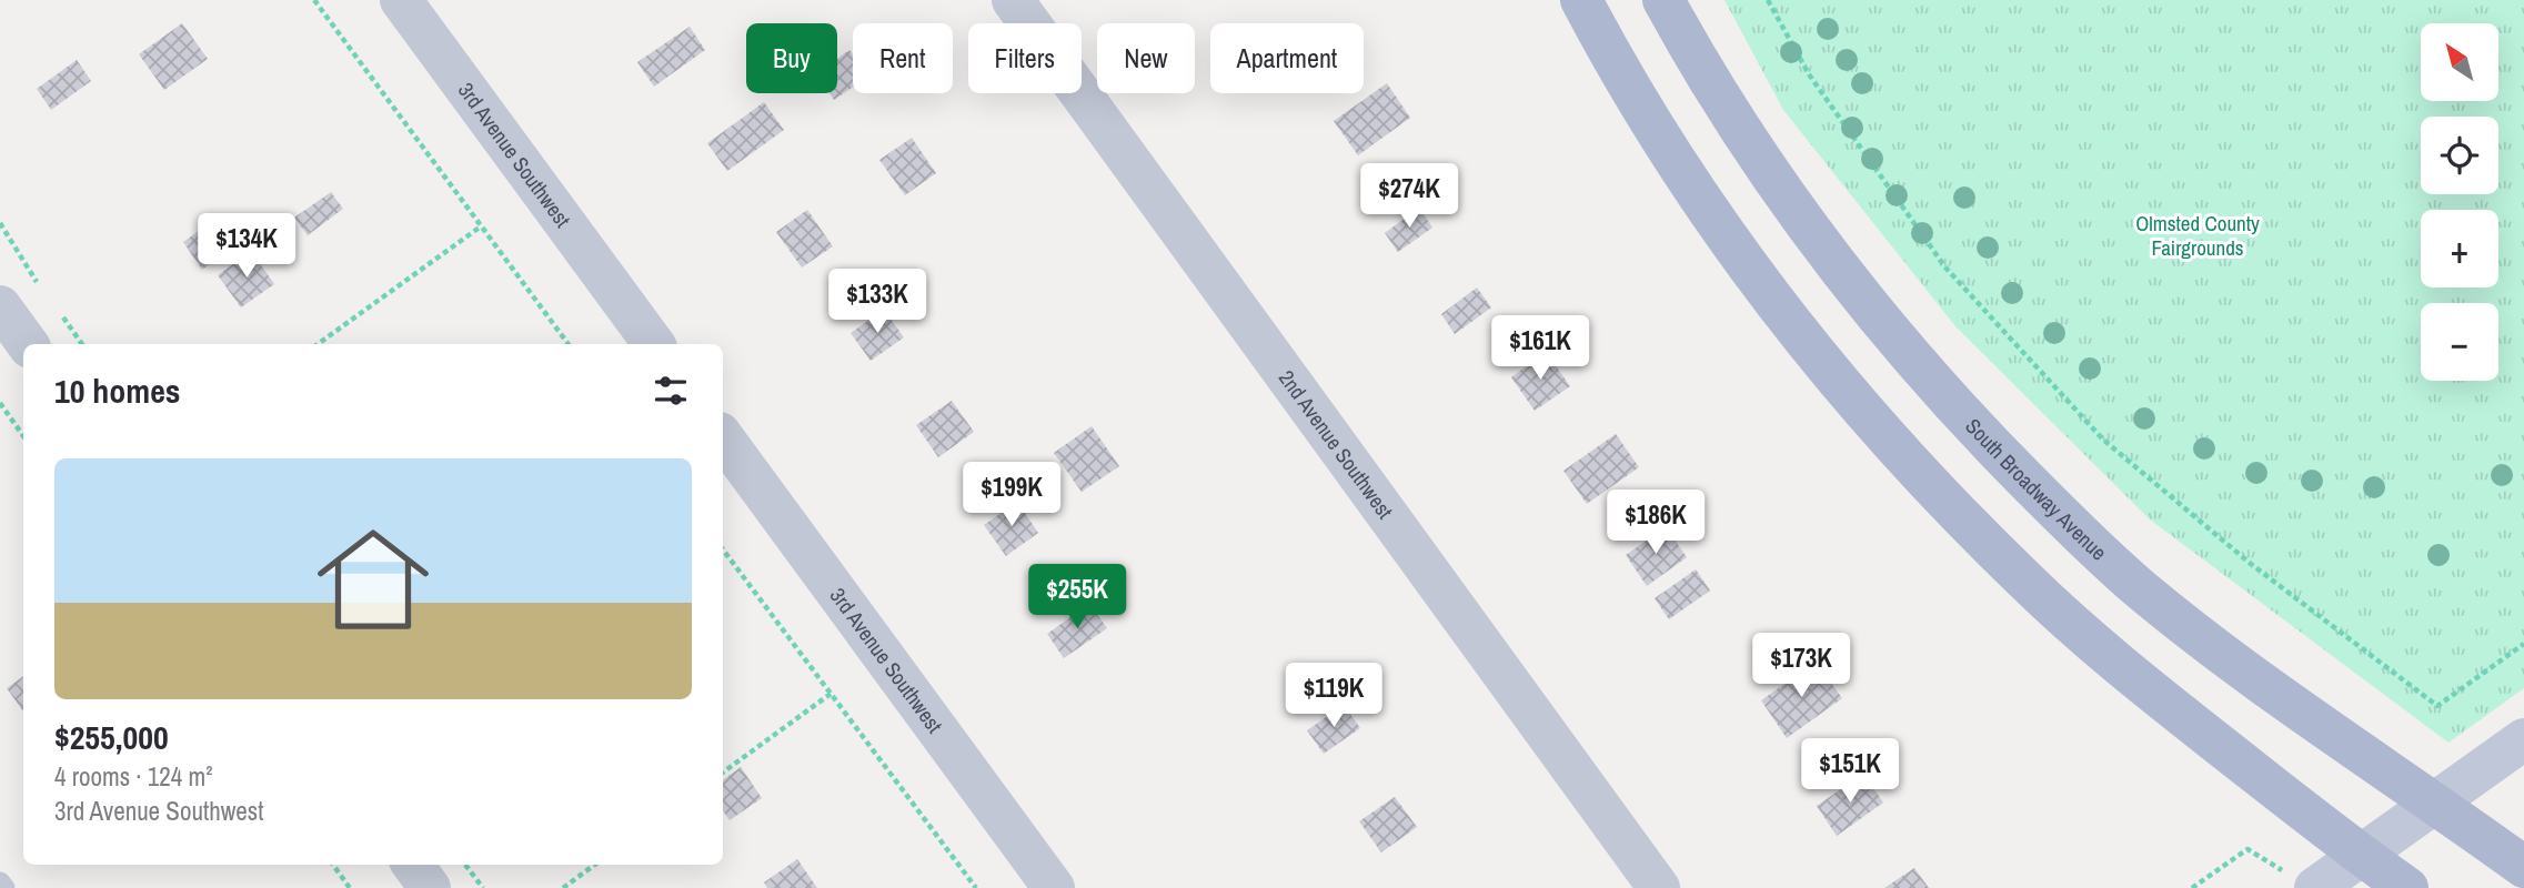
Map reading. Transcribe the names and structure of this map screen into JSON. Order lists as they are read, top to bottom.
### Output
{
  "streets": {
    "main road": ["South Broadway Avenue"],
    "street": ["3rd Avenue Southwest", "2nd Avenue Southwest"]
  },
  "parks": ["Olmsted County Fairgrounds"],
  "north": "top left",
  "page": {
    "map_buttons": ["+", "−"],
    "chip": [
      "Buy",
      "Rent",
      "Filters",
      "New",
      "Apartment"
    ],
    "price": [
      "$274K",
      "$134K",
      "$133K",
      "$161K",
      "$199K",
      "$186K",
      "$255K",
      "$173K",
      "$119K",
      "$151K"
    ],
    "heading": "10 homes",
    "list": [
      {
        "name": "$255,000",
        "note": "4 rooms · 124 m² · 3rd Avenue Southwest"
      }
    ]
  }
}
